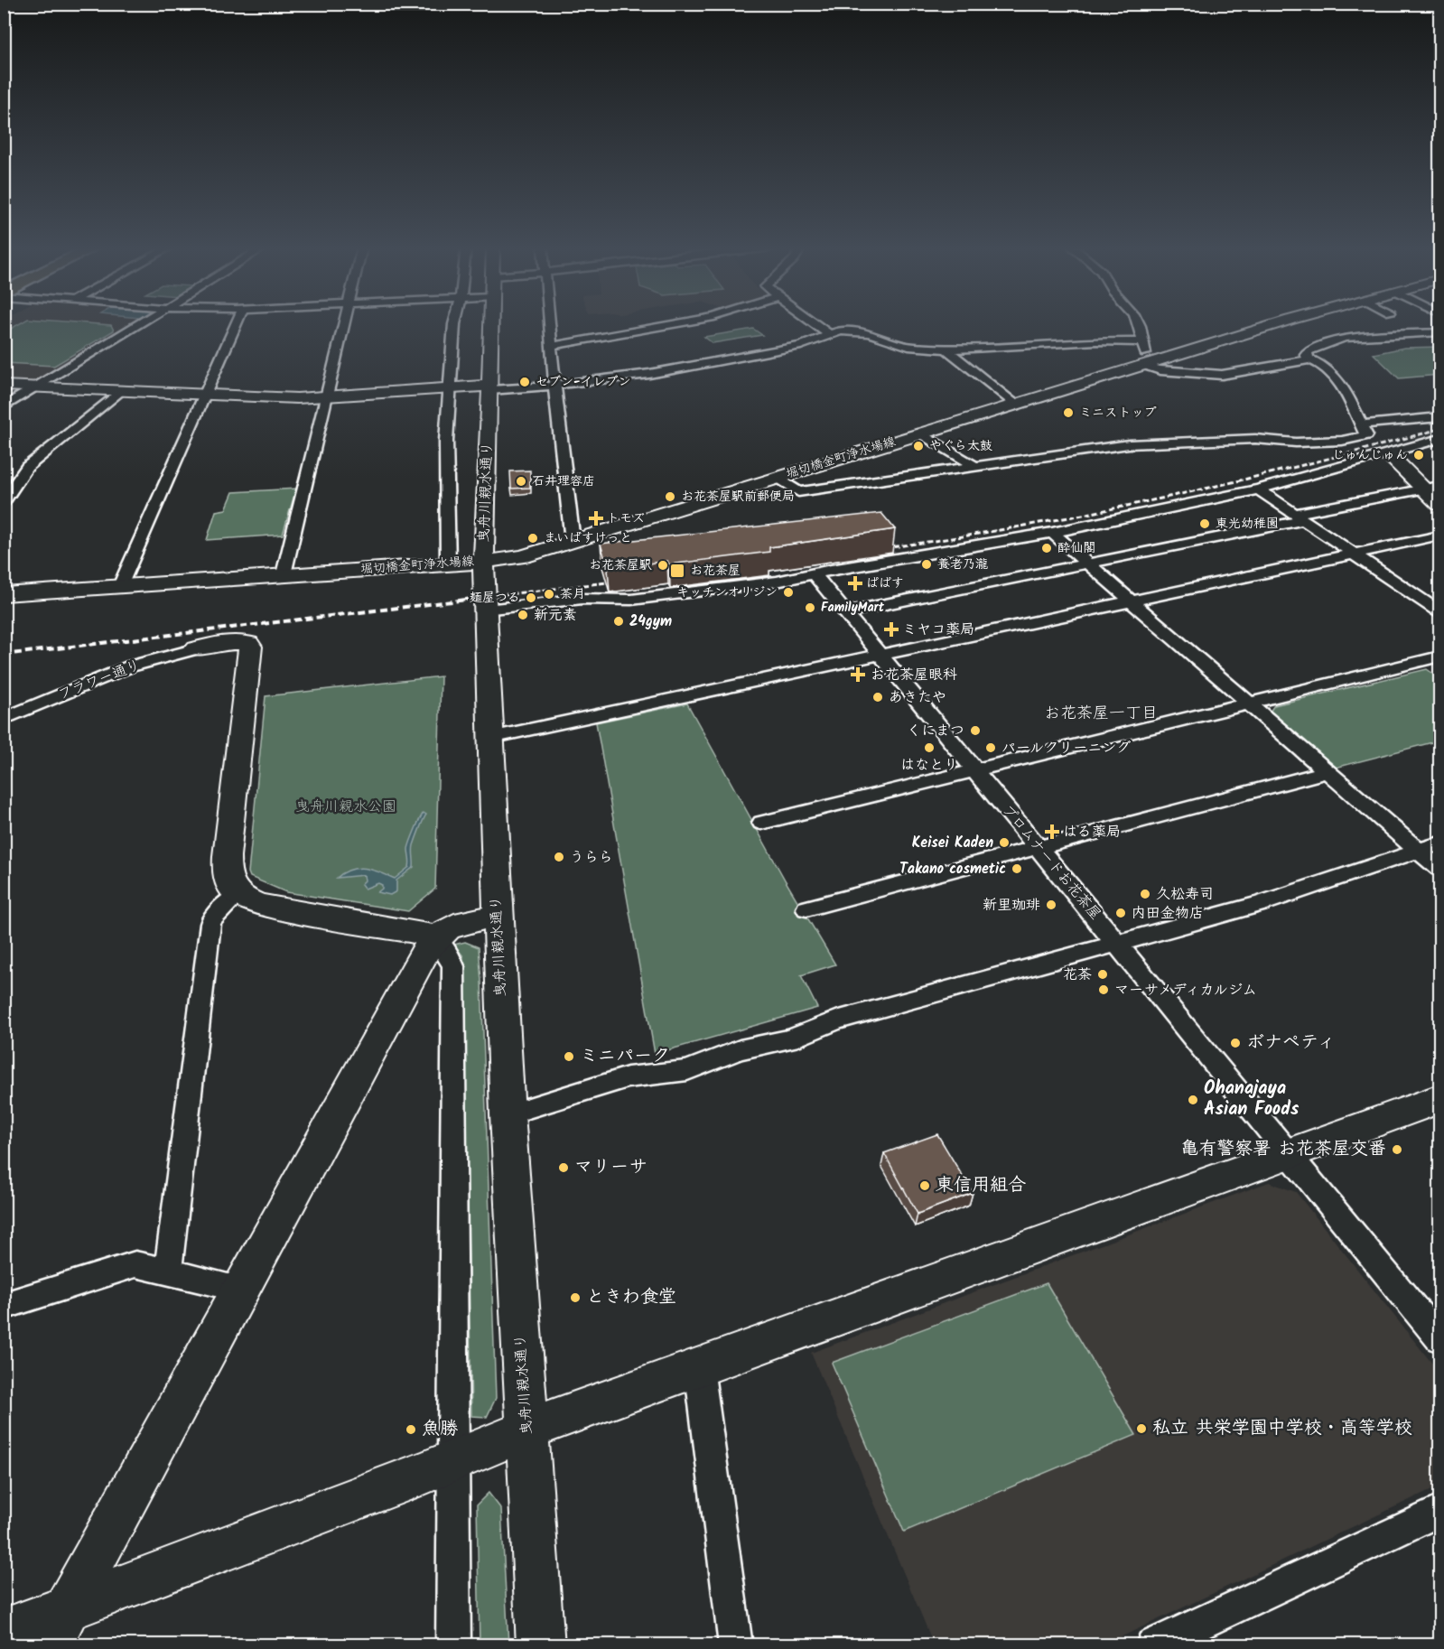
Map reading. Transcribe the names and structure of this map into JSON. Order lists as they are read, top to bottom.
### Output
{
  "streets": {
    "street": [
      "堀切橋金町浄水場線",
      "曳舟川親水通り",
      "フラワー通り",
      "プロムナードお花茶屋"
    ]
  },
  "crossings": [
    ["堀切橋金町浄水場線", "曳舟川親水通り"]
  ],
  "districts": ["お花茶屋一丁目"],
  "parks": ["曳舟川親水公園"],
  "places": {
    "other": [
      "セブン-イレブン",
      "ミニストップ",
      "やぐら太鼓",
      "じゅんじゅん",
      "石井理容店",
      "お花茶屋駅前郵便局",
      "東光幼稚園",
      "まいばすけっと",
      "酔仙閣",
      "養老乃瀧",
      "お花茶屋駅",
      "キッチンオリジン",
      "茶月",
      "麺屋つる",
      "FamilyMart",
      "新元素",
      "24gym",
      "あきたや",
      "くにまつ",
      "はなとり",
      "パールクリーニング",
      "Keisei Kaden",
      "うらら",
      "Takano cosmetic",
      "久松寿司",
      "新里珈琲",
      "内田金物店",
      "花茶",
      "マーサメディカルジム",
      "ボナペティ",
      "ミニパーク",
      "Ohanajaya Asian Foods",
      "亀有警察署 お花茶屋交番",
      "マリーサ",
      "東信用組合",
      "ときわ食堂",
      "私立 共栄学園中学校・高等学校",
      "魚勝"
    ],
    "health": [
      "トモズ",
      "ぱぱす",
      "ミヤコ薬局",
      "お花茶屋眼科",
      "はる薬局"
    ],
    "transit": ["お花茶屋"]
  }
}
